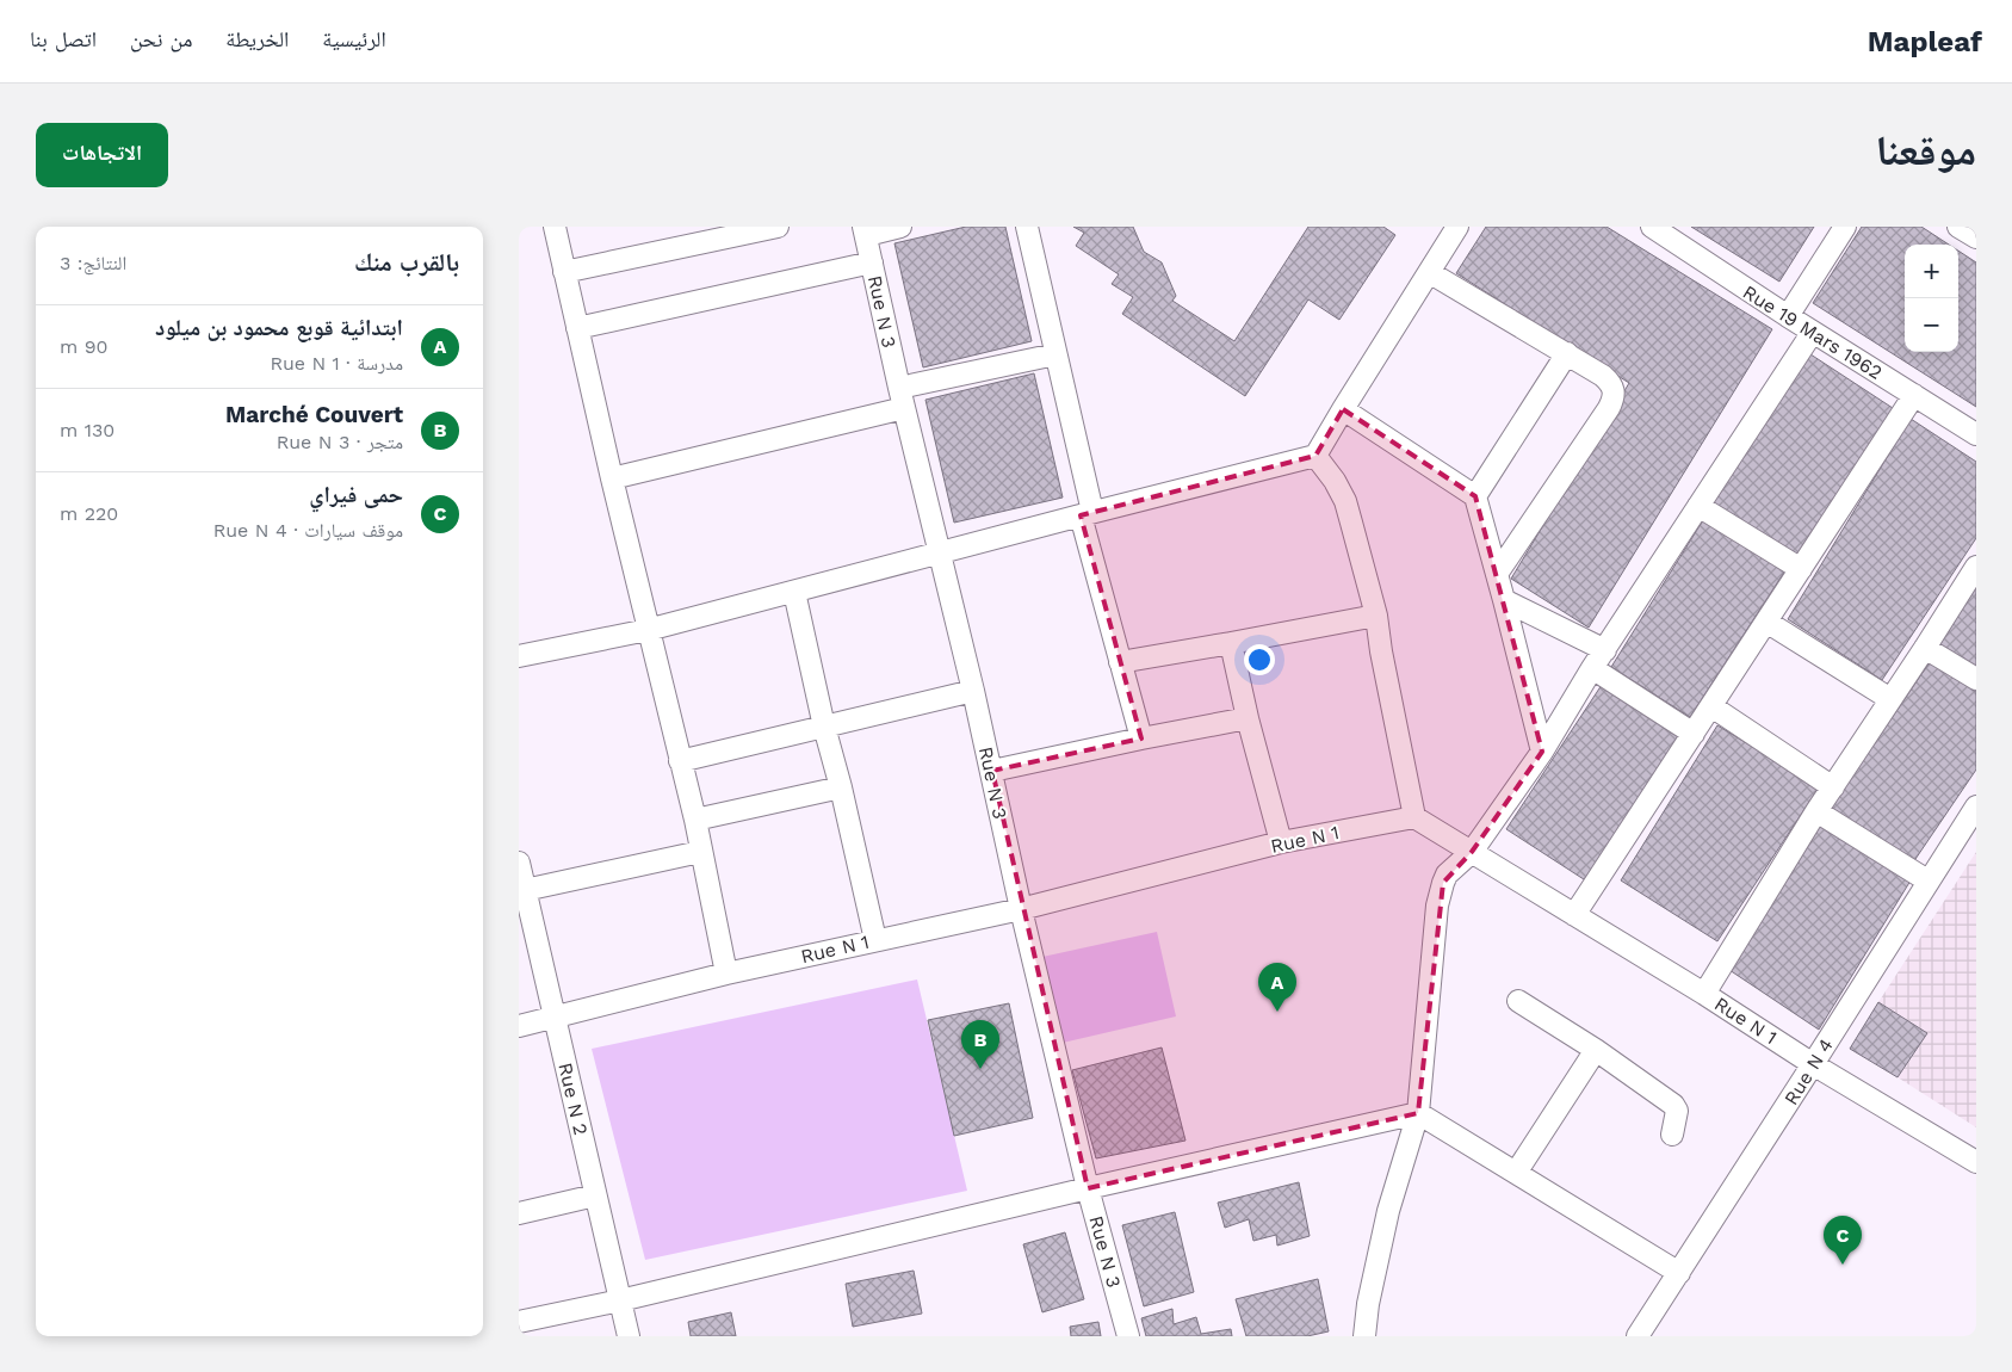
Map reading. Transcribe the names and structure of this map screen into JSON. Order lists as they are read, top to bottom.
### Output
{
  "streets": {
    "street": [
      "Rue N 3",
      "Rue 19 Mars 1962",
      "Rue N 1",
      "Rue N 4",
      "Rue N 2"
    ]
  },
  "crossings": [
    ["Rue N 3", "Rue N 1"],
    ["Rue N 1", "Rue N 4"],
    ["Rue N 1", "Rue N 2"]
  ],
  "page": {
    "header": "Mapleaf",
    "nav": [
      "الرئيسية",
      "الخريطة",
      "من نحن",
      "اتصل بنا"
    ],
    "title": "موقعنا",
    "buttons": "الاتجاهات",
    "heading": ["بالقرب منك", "النتائج: 3"],
    "map_buttons": ["+", "−"],
    "list": [
      {
        "mark": "A",
        "name": "ابتدائية قوبع محمود بن ميلود",
        "note": "مدرسة · Rue N 1",
        "value": "90 m"
      },
      {
        "mark": "B",
        "name": "Marché Couvert",
        "note": "متجر · Rue N 3",
        "value": "130 m"
      },
      {
        "mark": "C",
        "name": "حمى فيراي",
        "note": "موقف سيارات · Rue N 4",
        "value": "220 m"
      }
    ],
    "pins": ["A", "B", "C"]
  }
}
